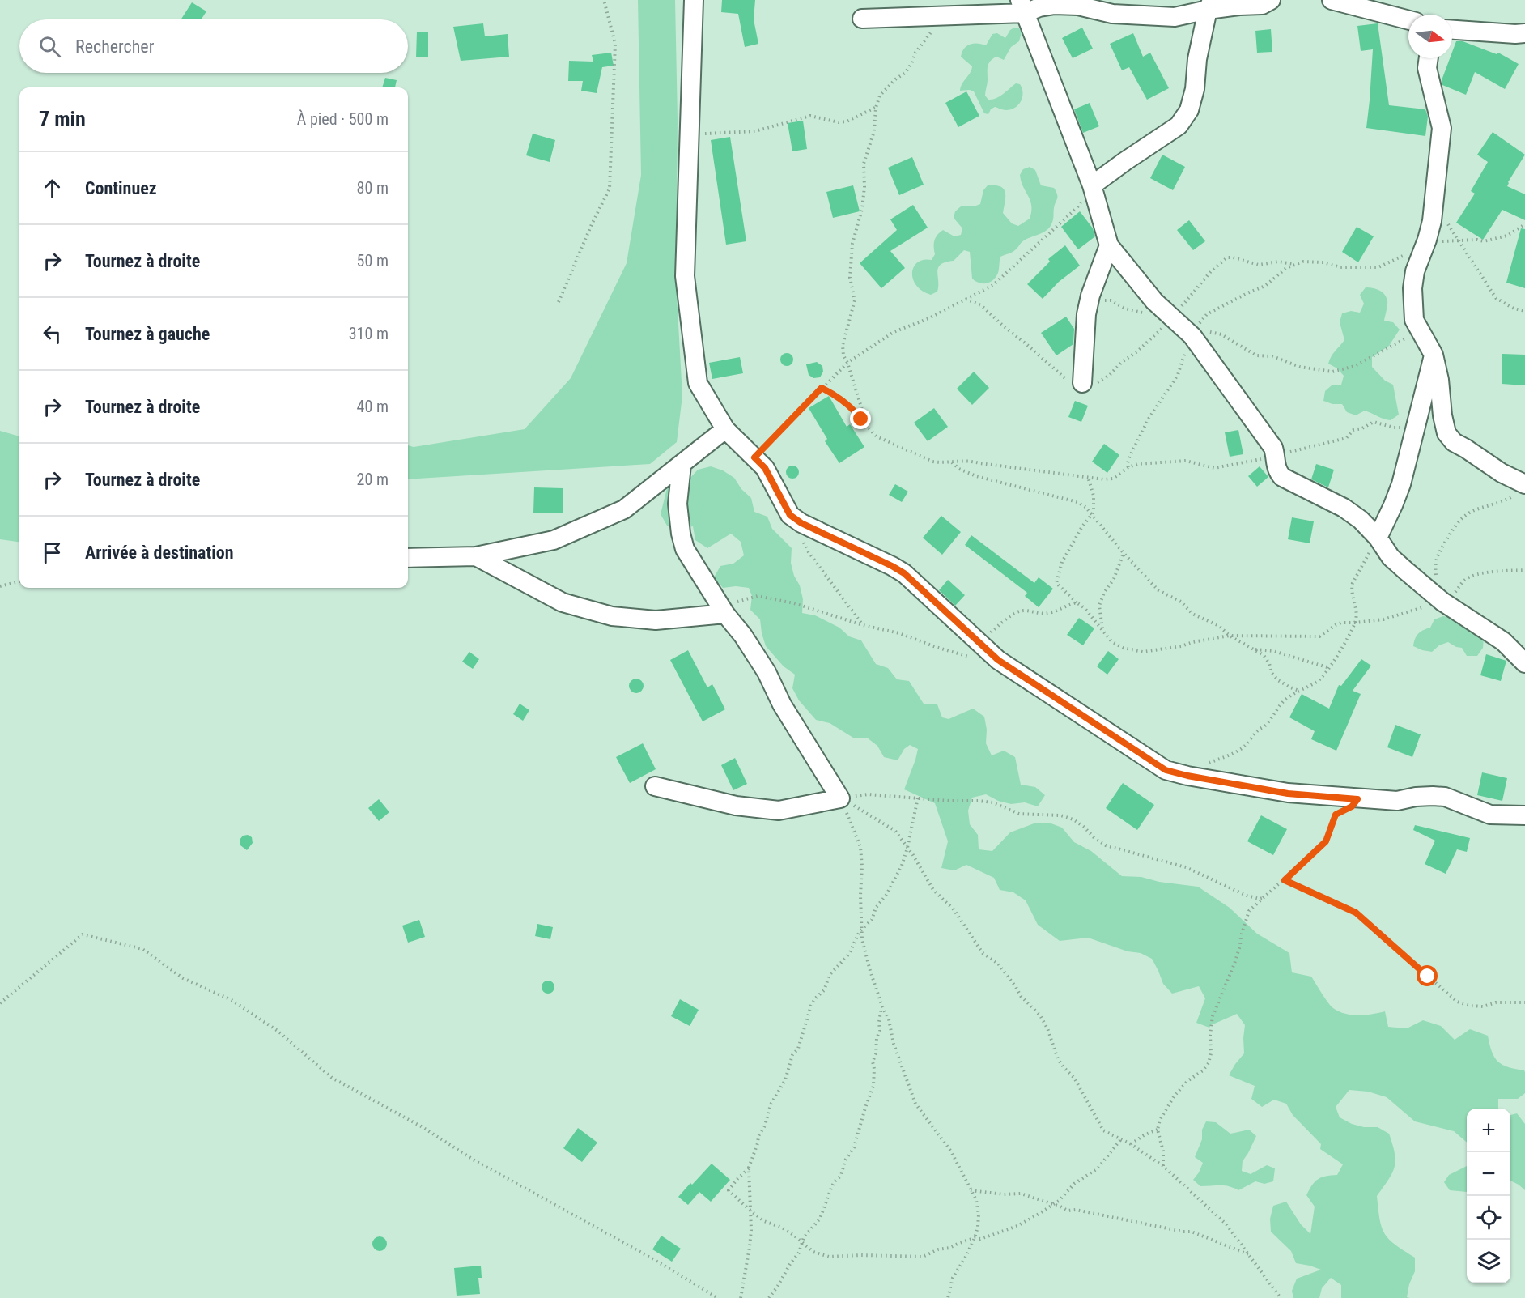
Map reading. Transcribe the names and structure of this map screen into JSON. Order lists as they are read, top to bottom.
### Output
{
  "north": "right",
  "page": {
    "search": "Rechercher",
    "heading": ["7 min", "À pied · 500 m"],
    "list": [
      ["Continuez", "80 m"],
      ["Tournez à droite", "50 m"],
      ["Tournez à gauche", "310 m"],
      ["Tournez à droite", "40 m"],
      ["Tournez à droite", "20 m"],
      "Arrivée à destination"
    ],
    "map_buttons": ["+", "−"]
  }
}
